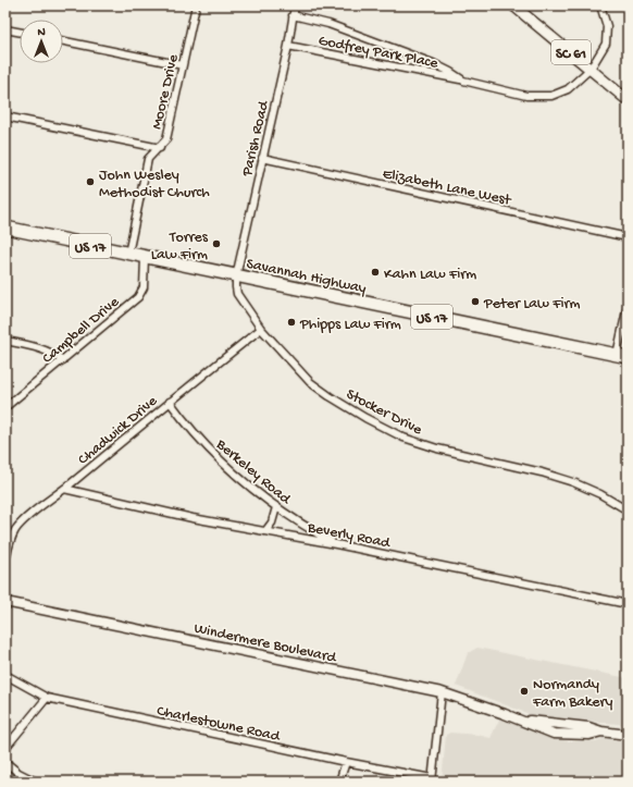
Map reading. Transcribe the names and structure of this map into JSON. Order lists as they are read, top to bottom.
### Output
{
  "streets": {
    "highway": ["US 17", "Savannah Highway"],
    "main road": ["SC 61"],
    "street": [
      "Godfrey Park Place",
      "Moore Drive",
      "Parish Road",
      "Elizabeth Lane West",
      "Campbell Drive",
      "Stocker Drive",
      "Chadwick Drive",
      "Berkeley Road",
      "Beverly Road",
      "Windermere Boulevard",
      "Charlestowne Road"
    ]
  },
  "crossings": [
    ["Godfrey Park Place", "SC 61"],
    ["Godfrey Park Place", "Parish Road"],
    ["Moore Drive", "Savannah Highway"],
    ["Parish Road", "Elizabeth Lane West"],
    ["Parish Road", "Savannah Highway"],
    ["Parish Road", "Stocker Drive"],
    ["Savannah Highway", "Campbell Drive"],
    ["Savannah Highway", "Stocker Drive"],
    ["Stocker Drive", "Chadwick Drive"],
    ["Chadwick Drive", "Berkeley Road"],
    ["Chadwick Drive", "Beverly Road"],
    ["Berkeley Road", "Beverly Road"]
  ],
  "places": [
    "John Wesley Methodist Church",
    "Torres Law Firm",
    "Kahn Law Firm",
    "Peter Law Firm",
    "Phipps Law Firm",
    "Normandy Farm Bakery"
  ],
  "north": "top"
}
